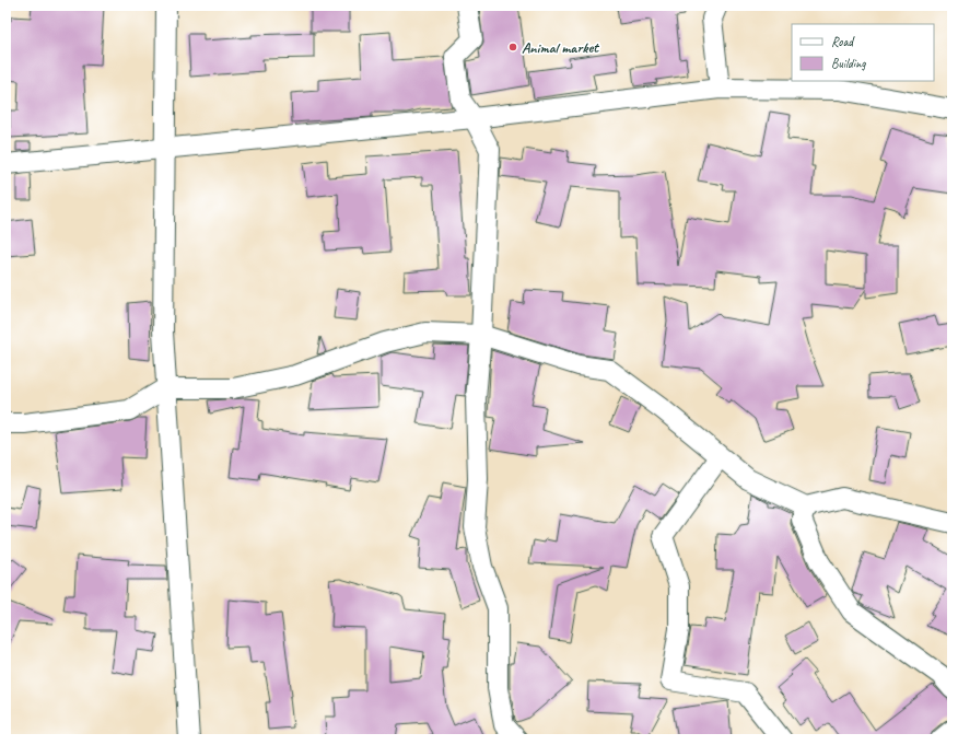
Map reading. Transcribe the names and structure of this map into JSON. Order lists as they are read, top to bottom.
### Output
{
  "places": ["Animal market"],
  "legend": ["Road", "Building"]
}
